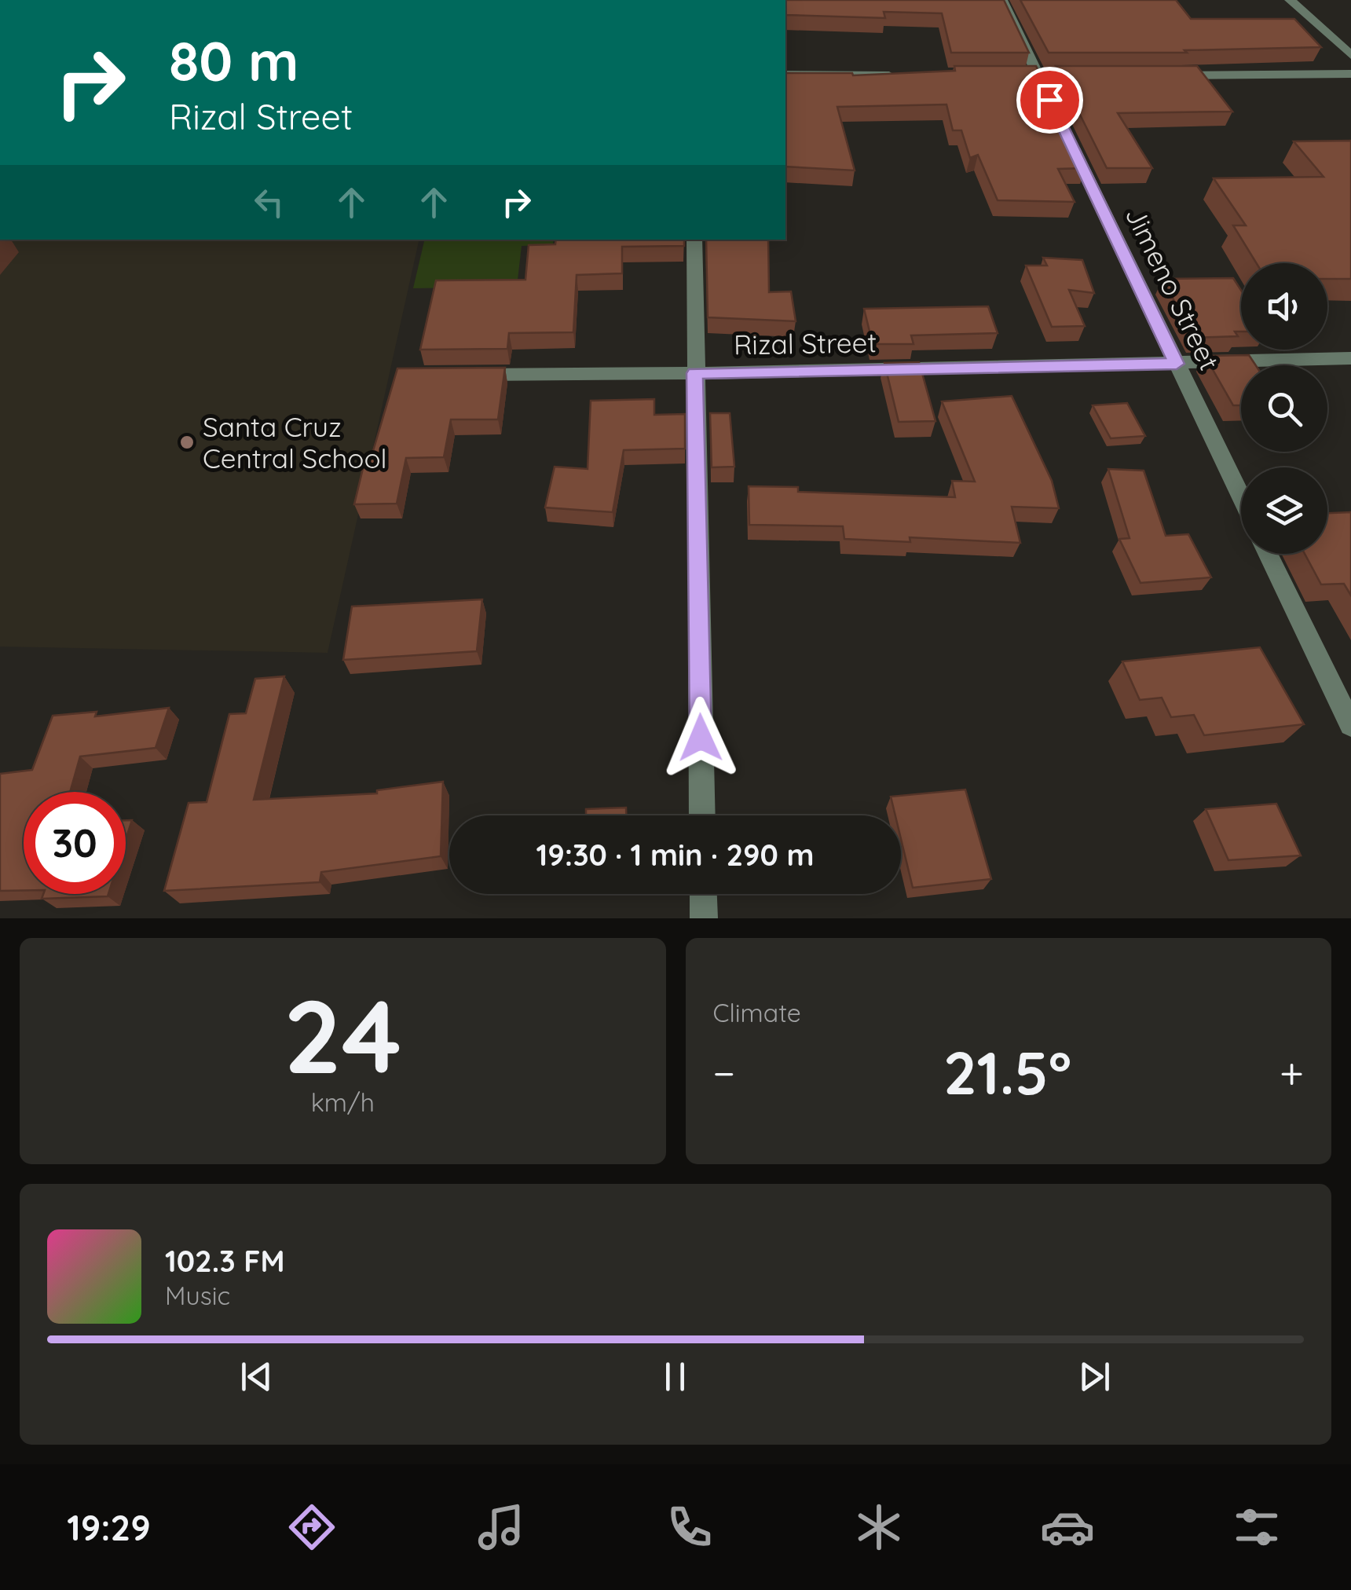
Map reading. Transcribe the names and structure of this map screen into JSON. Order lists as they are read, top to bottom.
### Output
{
  "streets": {
    "street": ["Jimeno Street", "Rizal Street"]
  },
  "crossings": [
    ["Jimeno Street", "Rizal Street"]
  ],
  "places": ["Santa Cruz Central School"],
  "page": {
    "turn": ["80 m", "Rizal Street"],
    "limit": "30",
    "trip": "19:30 · 1 min · 290 m",
    "tile": [
      ["24", "km/h"],
      "Climate"
    ],
    "heat": ["−", "21.5°", "+"],
    "song": ["102.3 FM", "Music"],
    "tabs": "19:29"
  }
}
